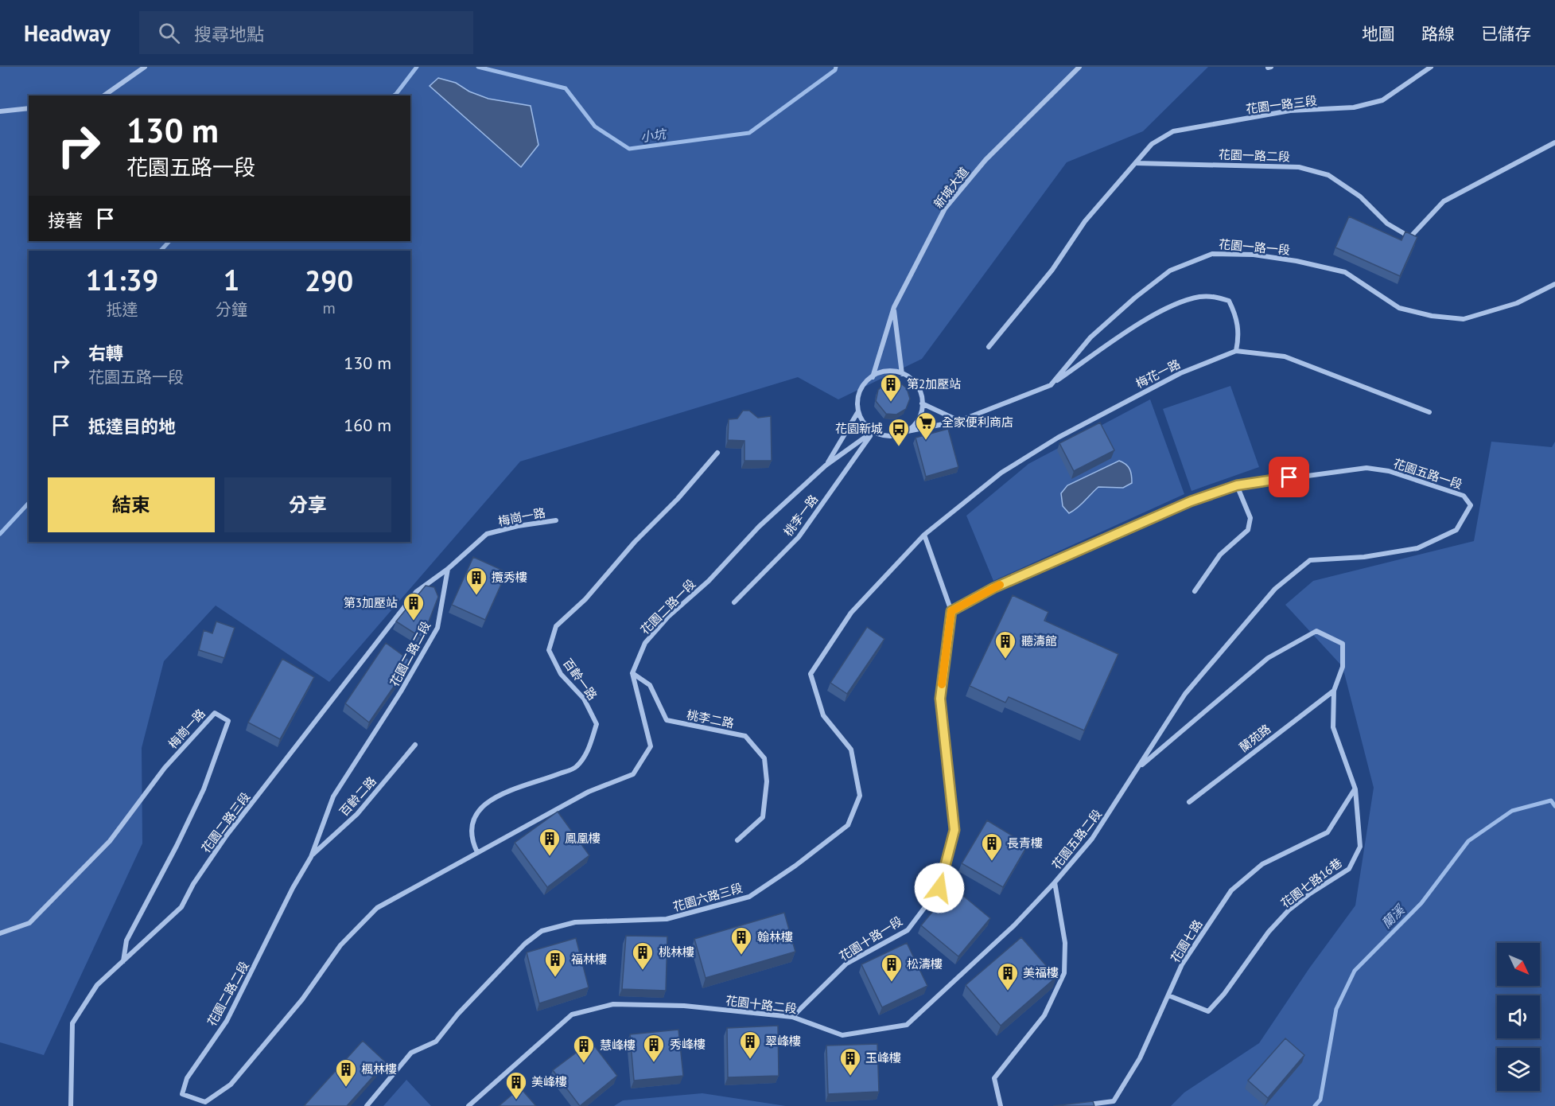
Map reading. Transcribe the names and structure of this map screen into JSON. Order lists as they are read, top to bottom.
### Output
{
  "streets": {
    "street": [
      "花園一路三段",
      "花園一路二段",
      "新城大道",
      "花園一路一段",
      "梅花一路",
      "花園五路一段",
      "桃李一路",
      "梅崗一路",
      "花園二路一段",
      "花園二路二段",
      "百齡一路",
      "桃李二路",
      "蘭苑路",
      "百齡二路",
      "花園二路三段",
      "花園五路二段",
      "花園七路16巷",
      "花園六路三段",
      "花園十路一段",
      "花園七路",
      "花園十路二段"
    ]
  },
  "crossings": [
    ["花園一路三段", "花園一路二段"],
    ["新城大道", "花園一路一段"],
    ["新城大道", "桃李一路"],
    ["新城大道", "花園二路一段"],
    ["花園一路一段", "桃李一路"],
    ["花園一路一段", "花園二路一段"],
    ["梅花一路", "花園六路三段"],
    ["花園五路一段", "花園五路二段"],
    ["花園五路一段", "花園十路一段"],
    ["桃李一路", "花園二路一段"],
    ["梅崗一路", "花園二路二段"],
    ["梅崗一路", "花園二路三段"],
    ["花園二路一段", "桃李二路"],
    ["花園二路二段", "百齡一路"],
    ["花園二路二段", "百齡二路"],
    ["花園二路二段", "花園二路三段"],
    ["花園五路二段", "花園十路二段"],
    ["花園七路16巷", "花園七路"],
    ["花園十路一段", "花園十路二段"]
  ],
  "water": ["小坑", "蘭溪"],
  "places": {
    "building": [
      "第2加壓站",
      "攬秀樓",
      "第3加壓站",
      "聽濤館",
      "鳳凰樓",
      "長青樓",
      "翰林樓",
      "桃林樓",
      "福林樓",
      "松濤樓",
      "美福樓",
      "翠峰樓",
      "秀峰樓",
      "慧峰樓",
      "玉峰樓",
      "楓林樓",
      "美峰樓"
    ],
    "supermarket": ["全家便利商店"],
    "bus stop": ["花園新城"]
  },
  "north": "bottom right",
  "page": {
    "header": "Headway",
    "search": "搜尋地點",
    "nav": ["地圖", "路線", "已儲存"],
    "turn": ["130 m", "花園五路一段"],
    "then": "接著",
    "eta": [
      "11:39",
      "抵達",
      "1",
      "分鐘",
      "290",
      "m"
    ],
    "list": [
      {
        "name": "右轉",
        "note": "花園五路一段",
        "value": "130 m"
      },
      {
        "name": "抵達目的地",
        "value": "160 m"
      }
    ],
    "buttons": ["結束", "分享"]
  }
}
